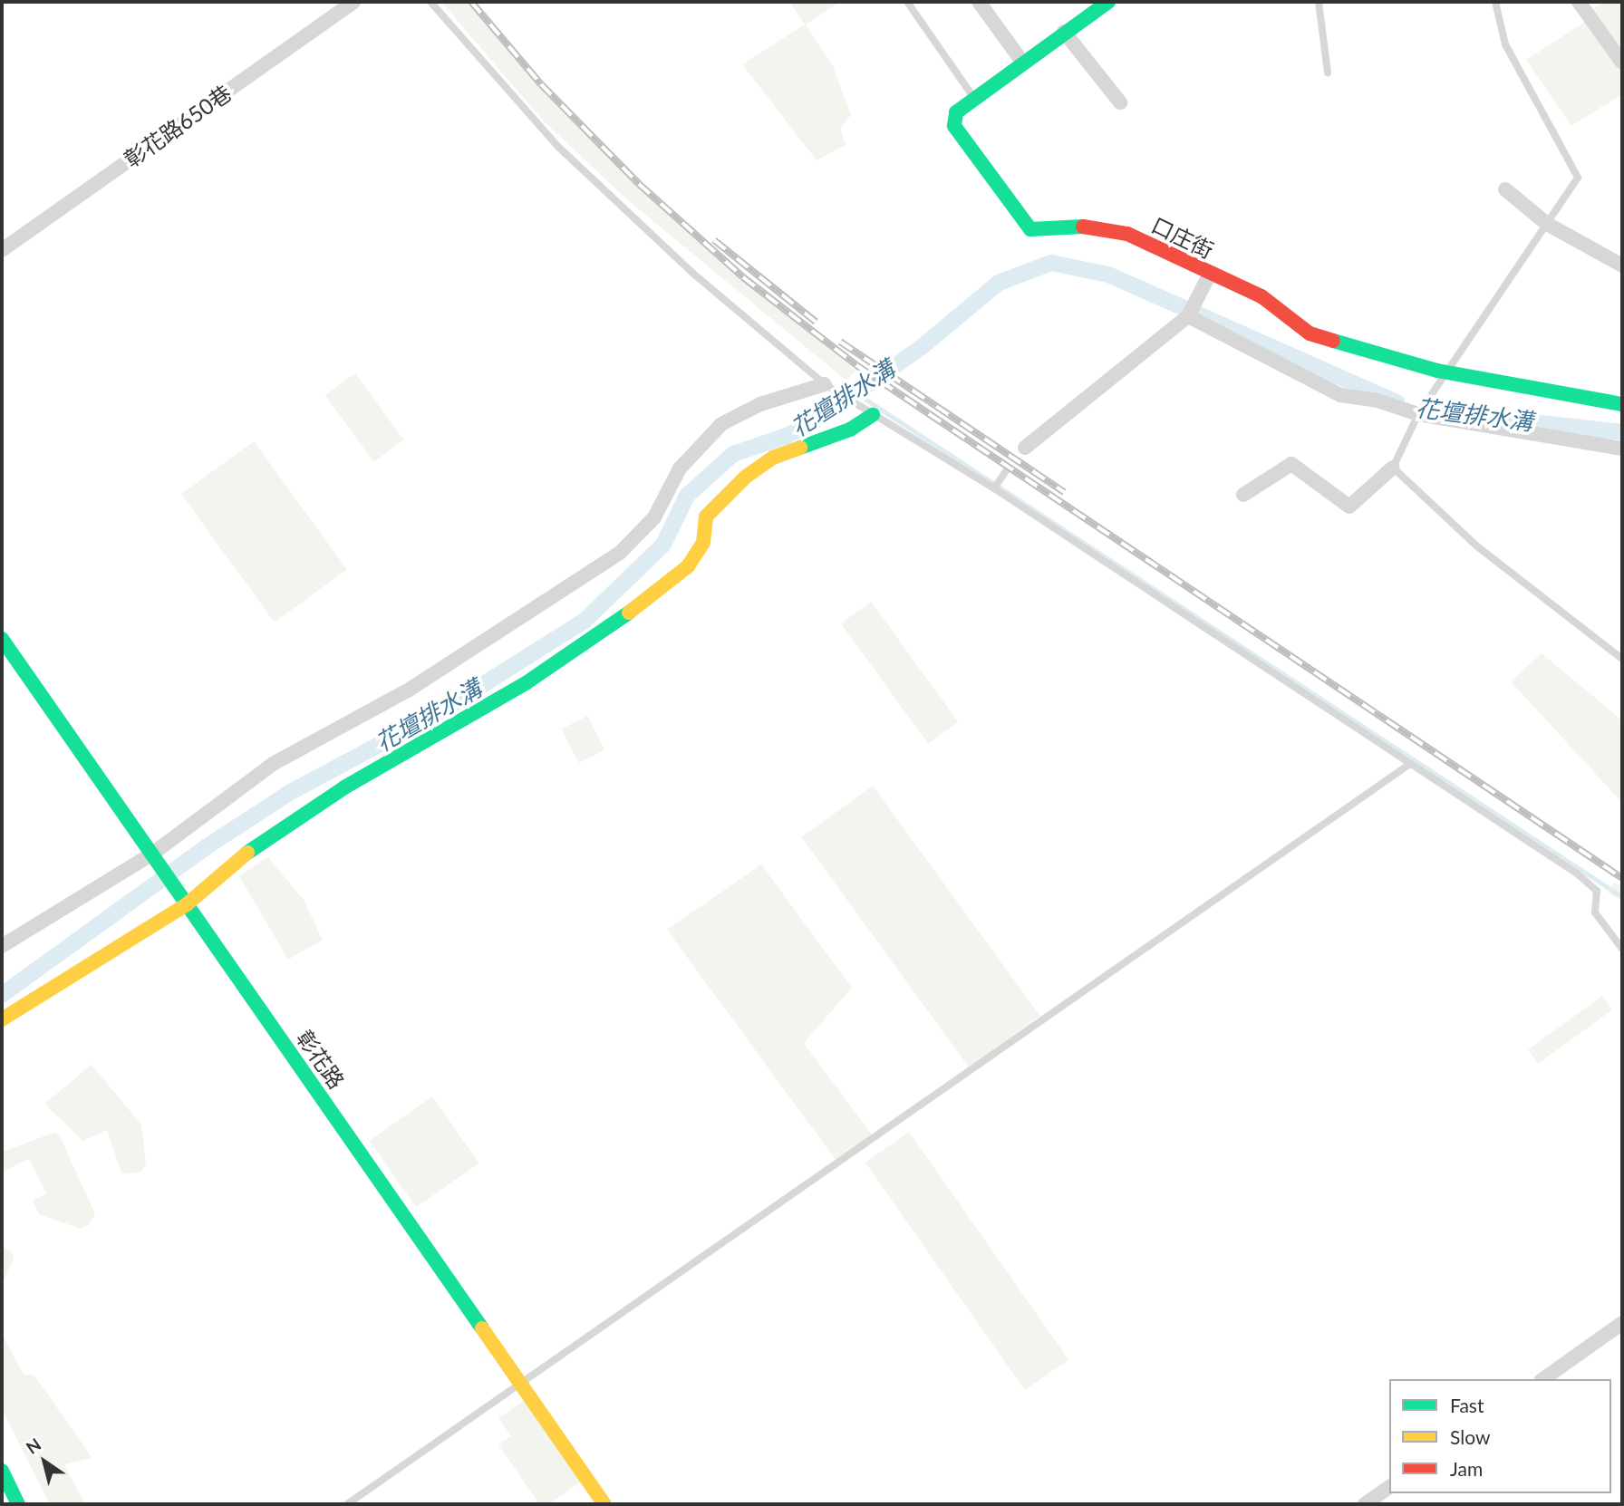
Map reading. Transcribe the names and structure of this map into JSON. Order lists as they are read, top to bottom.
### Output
{
  "streets": {
    "main road": ["口庄街", "彰花路"],
    "street": ["彰花路650巷"]
  },
  "water": ["花壇排水溝"],
  "legend": ["Fast", "Slow", "Jam"],
  "north": "top left"
}
